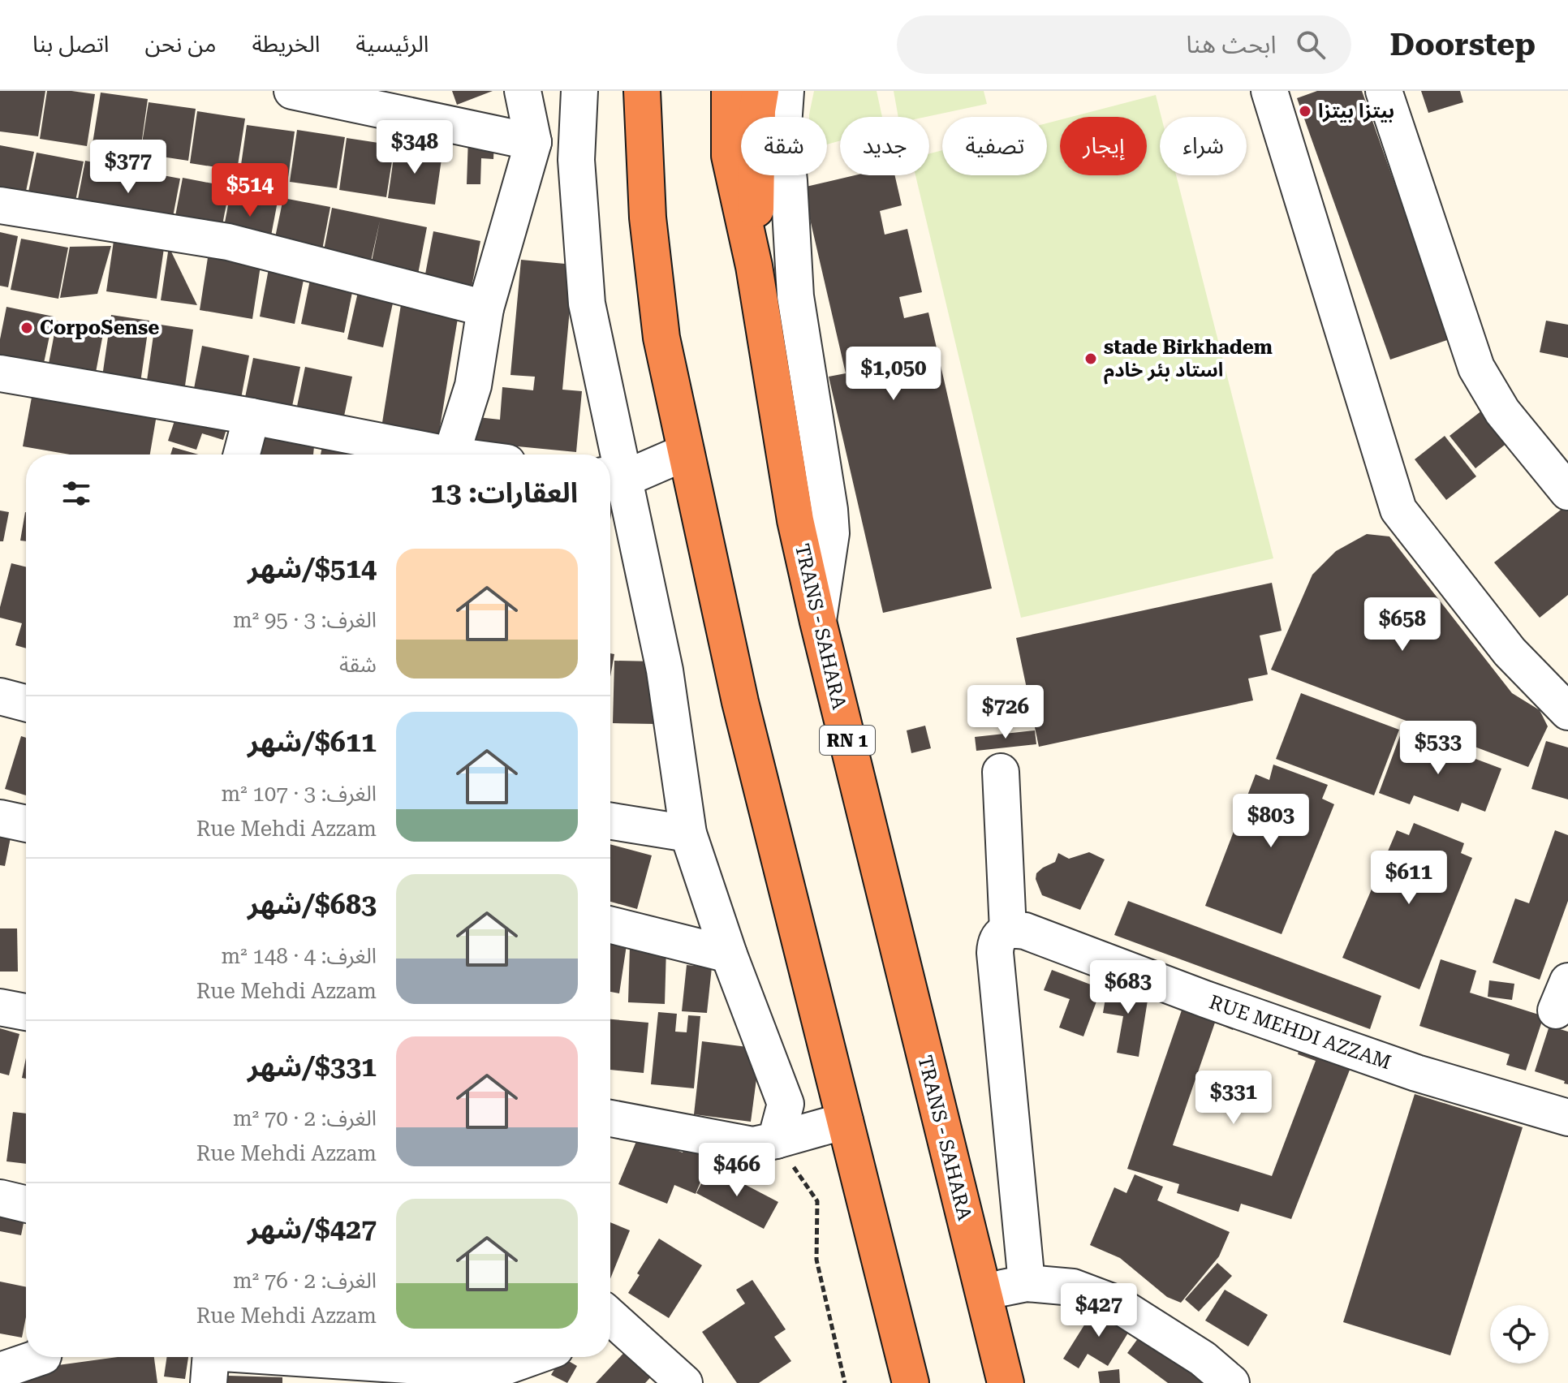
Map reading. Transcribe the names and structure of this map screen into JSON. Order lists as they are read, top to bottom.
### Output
{
  "streets": {
    "highway": ["TRANS - SAHARA", "RN 1"],
    "street": ["RUE MEHDI AZZAM"]
  },
  "places": ["بيتزا بيتزا", "CorpoSense", "stade Birkhadem استاد بئر خادم"],
  "page": {
    "header": "Doorstep",
    "search": "ابحث هنا",
    "nav": [
      "الرئيسية",
      "الخريطة",
      "من نحن",
      "اتصل بنا"
    ],
    "chip": [
      "شراء",
      "إيجار",
      "تصفية",
      "جديد",
      "شقة"
    ],
    "price": [
      "$348",
      "$377",
      "$514",
      "$1,050",
      "$658",
      "$726",
      "$533",
      "$803",
      "$611",
      "$683",
      "$331",
      "$466",
      "$427"
    ],
    "heading": "العقارات: 13",
    "list": [
      {
        "name": "$514/شهر",
        "note": "الغرف: 3 · 95 m² · شقة"
      },
      {
        "name": "$611/شهر",
        "note": "الغرف: 3 · 107 m² · Rue Mehdi Azzam"
      },
      {
        "name": "$683/شهر",
        "note": "الغرف: 4 · 148 m² · Rue Mehdi Azzam"
      },
      {
        "name": "$331/شهر",
        "note": "الغرف: 2 · 70 m² · Rue Mehdi Azzam"
      },
      {
        "name": "$427/شهر",
        "note": "الغرف: 2 · 76 m² · Rue Mehdi Azzam"
      }
    ]
  }
}
